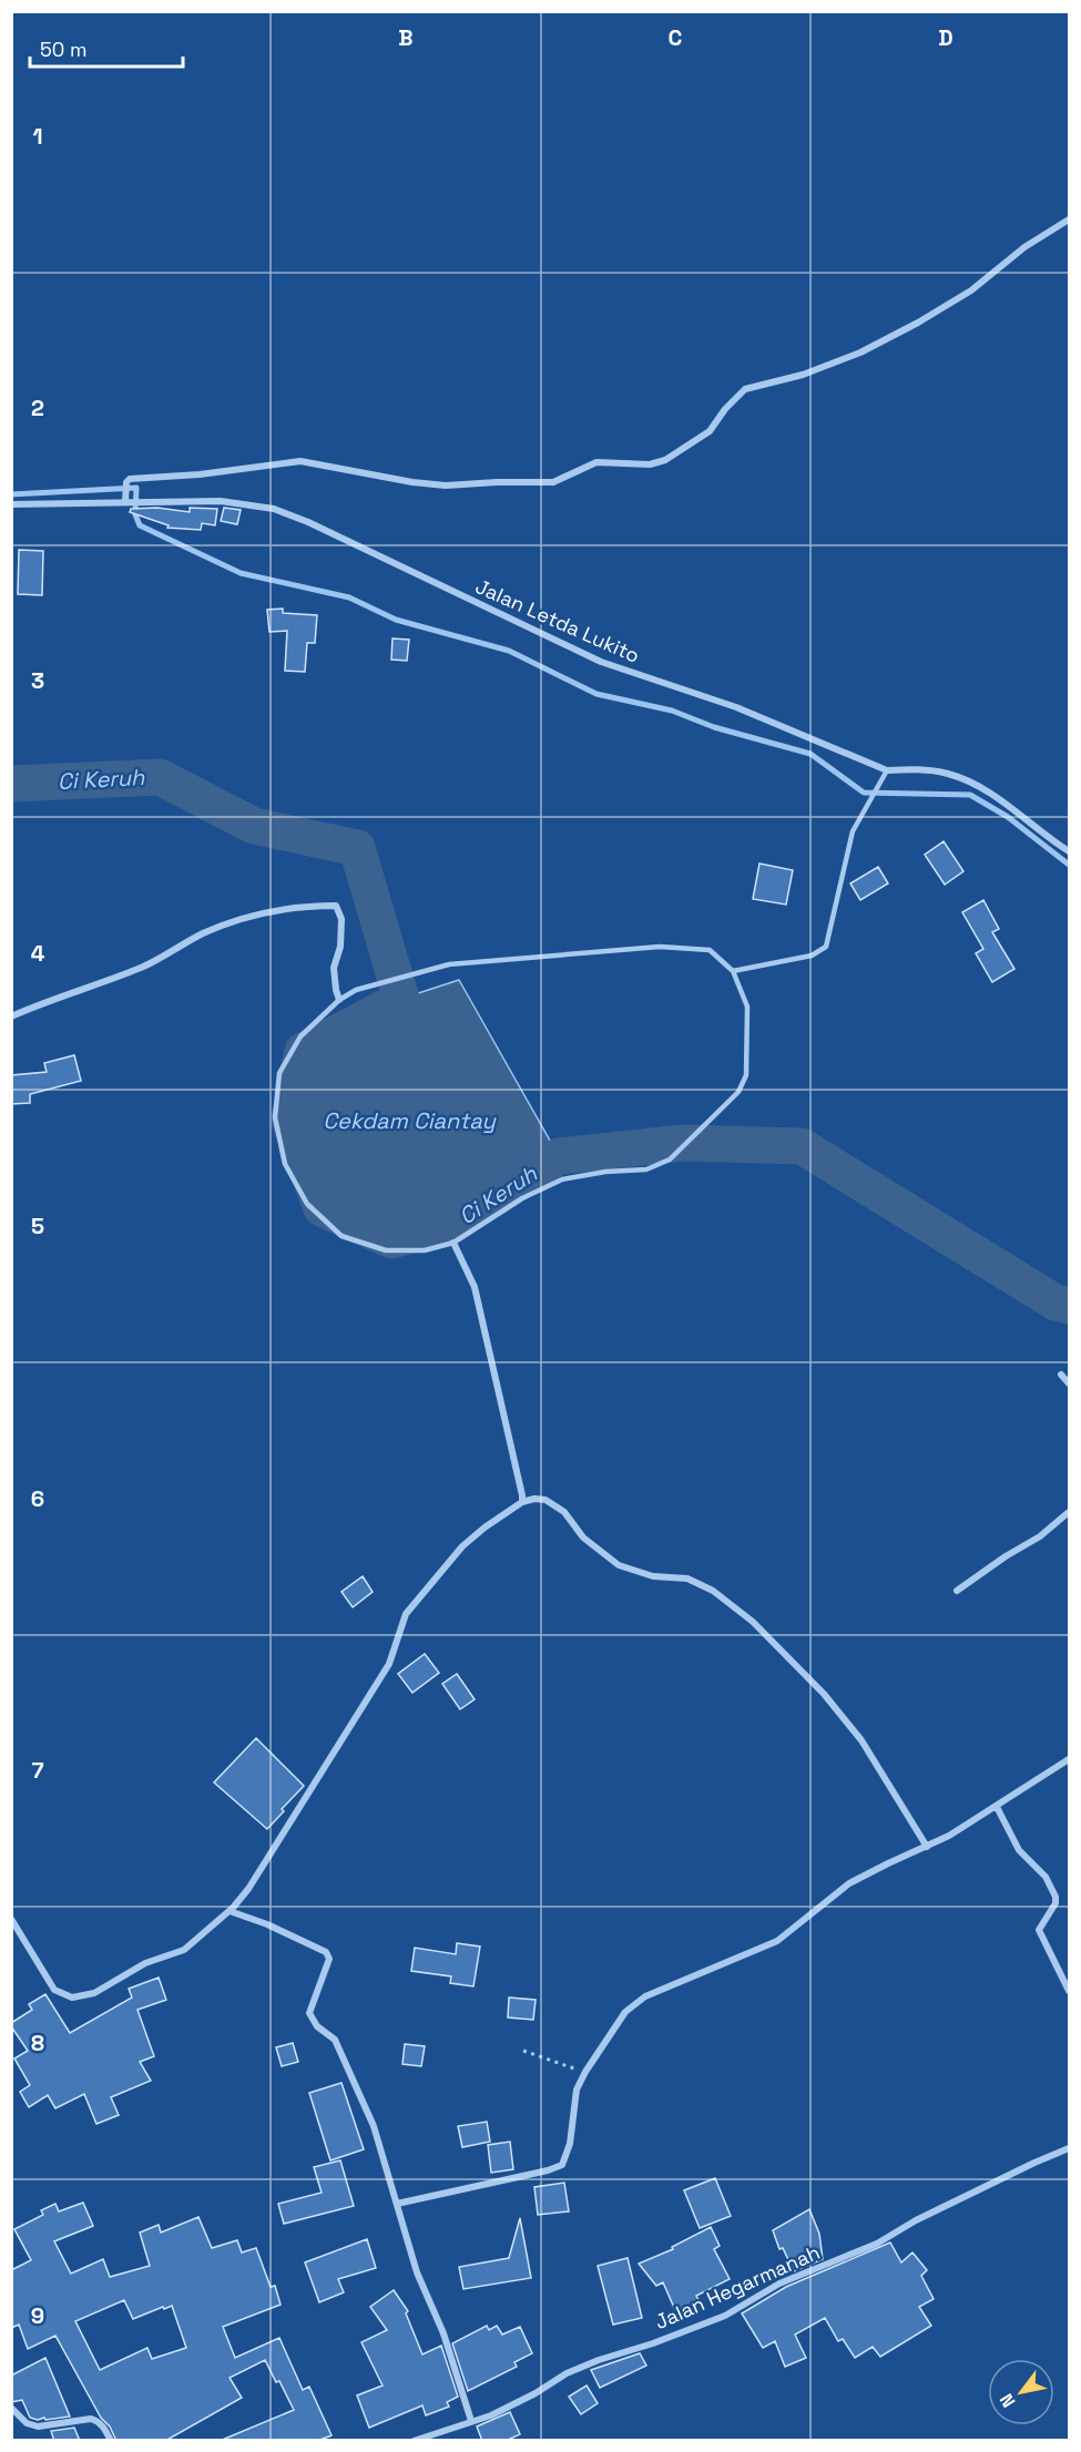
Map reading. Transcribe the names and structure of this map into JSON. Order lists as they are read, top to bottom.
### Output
{
  "streets": {
    "street": ["Jalan Letda Lukito", "Jalan Hegarmanah"]
  },
  "water": ["Ci Keruh", "Cekdam Ciantay"],
  "scale_bar": "50 m",
  "north": "bottom left",
  "grid": {
    "columns": ["B", "C", "D"],
    "rows": [
      "1",
      "2",
      "3",
      "4",
      "5",
      "6",
      "7",
      "8",
      "9"
    ]
  }
}
